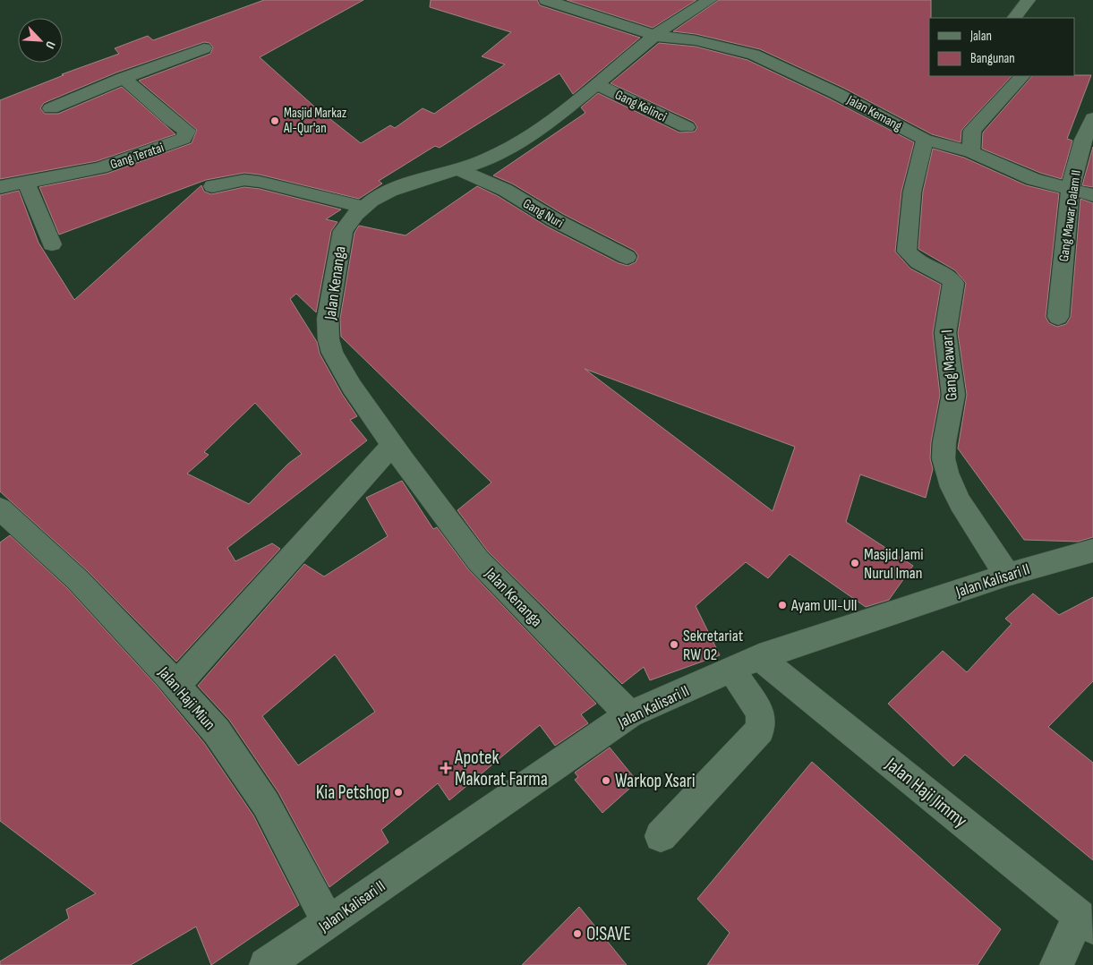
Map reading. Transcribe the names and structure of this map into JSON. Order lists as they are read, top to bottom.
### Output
{
  "streets": {
    "street": [
      "Gang Kelinci",
      "Jalan Kemang",
      "Gang Teratai",
      "Gang Nuri",
      "Gang Mawar Dalam II",
      "Jalan Kenanga",
      "Gang Mawar I",
      "Jalan Kalisari II",
      "Jalan Haji Miun",
      "Jalan Haji Jimmy"
    ]
  },
  "crossings": [
    ["Gang Kelinci", "Jalan Kenanga"],
    ["Jalan Kemang", "Gang Mawar Dalam II"],
    ["Jalan Kemang", "Jalan Kenanga"],
    ["Jalan Kemang", "Gang Mawar I"],
    ["Gang Nuri", "Jalan Kenanga"],
    ["Jalan Kenanga", "Jalan Kalisari II"],
    ["Gang Mawar I", "Jalan Kalisari II"],
    ["Jalan Kalisari II", "Jalan Haji Miun"],
    ["Jalan Kalisari II", "Jalan Haji Jimmy"]
  ],
  "places": {
    "other": [
      "Masjid Markaz Al-Qur'an",
      "Masjid Jami Nurul Iman",
      "Ayam Ull-Ull",
      "Sekretariat RW 02",
      "Warkop Xsari",
      "Kia Petshop",
      "O!SAVE"
    ],
    "health": ["Apotek Makorat Farma"]
  },
  "legend": ["Jalan", "Bangunan"],
  "north": "bottom right"
}
